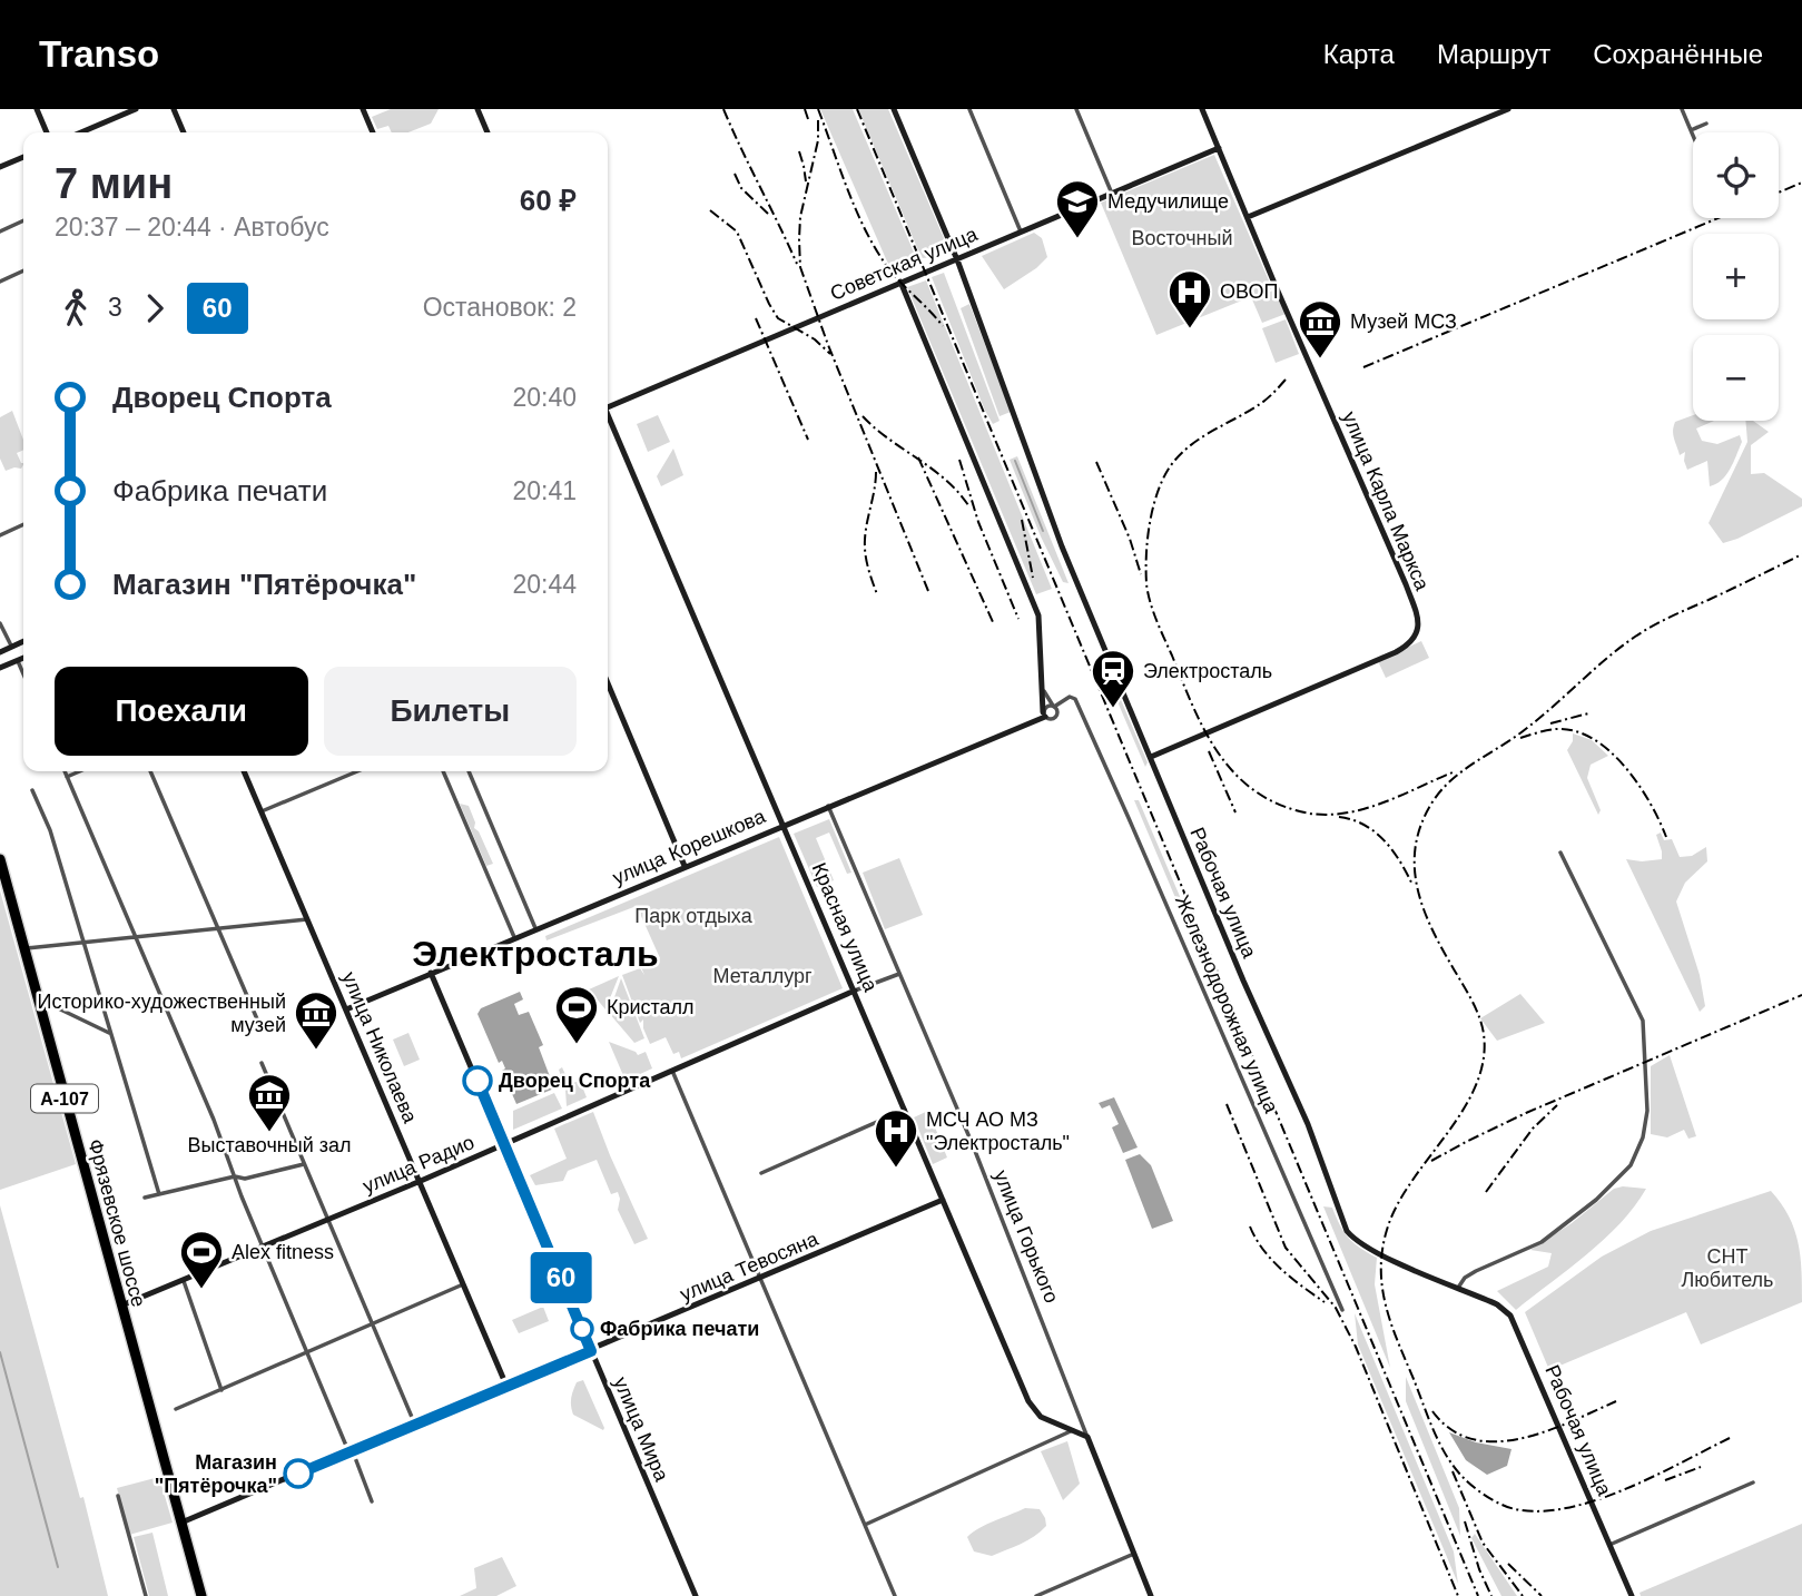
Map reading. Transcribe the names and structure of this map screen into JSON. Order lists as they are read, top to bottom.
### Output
{
  "streets": {
    "highway": ["А-107", "Фрязевское шоссе"],
    "main road": [
      "Советская улица",
      "улица Карла Маркса",
      "улица Корешкова",
      "Рабочая улица",
      "Красная улица",
      "улица Николаева",
      "улица Радио",
      "улица Горького",
      "улица Тевосяна",
      "улица Мира"
    ],
    "street": ["Железнодорожная улица"]
  },
  "crossings": [
    ["Советская улица", "улица Карла Маркса"],
    ["Советская улица", "Рабочая улица"],
    ["улица Карла Маркса", "Рабочая улица"],
    ["улица Корешкова", "Красная улица"],
    ["улица Корешкова", "Железнодорожная улица"],
    ["улица Корешкова", "улица Николаева"],
    ["улица Корешкова", "улица Горького"],
    ["улица Корешкова", "улица Мира"],
    ["Красная улица", "улица Радио"],
    ["Красная улица", "улица Горького"],
    ["Красная улица", "улица Тевосяна"],
    ["улица Николаева", "улица Радио"],
    ["улица Николаева", "улица Тевосяна"],
    ["улица Радио", "Фрязевское шоссе"],
    ["улица Радио", "улица Мира"],
    ["Фрязевское шоссе", "улица Тевосяна"],
    ["улица Тевосяна", "улица Мира"]
  ],
  "districts": ["Электросталь"],
  "parks": [
    "Восточный",
    "Парк отдыха",
    "Металлург",
    "СНТ Любитель"
  ],
  "places": {
    "school or university": ["Медучилище"],
    "hospital": ["ОВОП", "МСЧ АО МЗ \"Электросталь\""],
    "museum": ["Музей МСЗ", "Историко-художественный музей", "Выставочный зал"],
    "station": ["Электросталь"],
    "sports": ["Кристалл", "Alex fitness"],
    "other": ["Дворец Спорта", "Фабрика печати", "Магазин \"Пятёрочка\""]
  },
  "lines": ["bus line 60"],
  "page": {
    "header": "Transo",
    "nav": ["Карта", "Маршрут", "Сохранённые"],
    "on_map": "60",
    "map_buttons": ["+", "−"],
    "heading": ["7 мин", "20:37 – 20:44 · Автобус", "60 ₽"],
    "legs": ["3", "60", "Остановок: 2"],
    "list": [
      {
        "name": "Дворец Спорта",
        "value": "20:40"
      },
      {
        "name": "Фабрика печати",
        "value": "20:41"
      },
      {
        "name": "Магазин \"Пятёрочка\"",
        "value": "20:44"
      }
    ],
    "buttons": ["Поехали", "Билеты"]
  }
}
